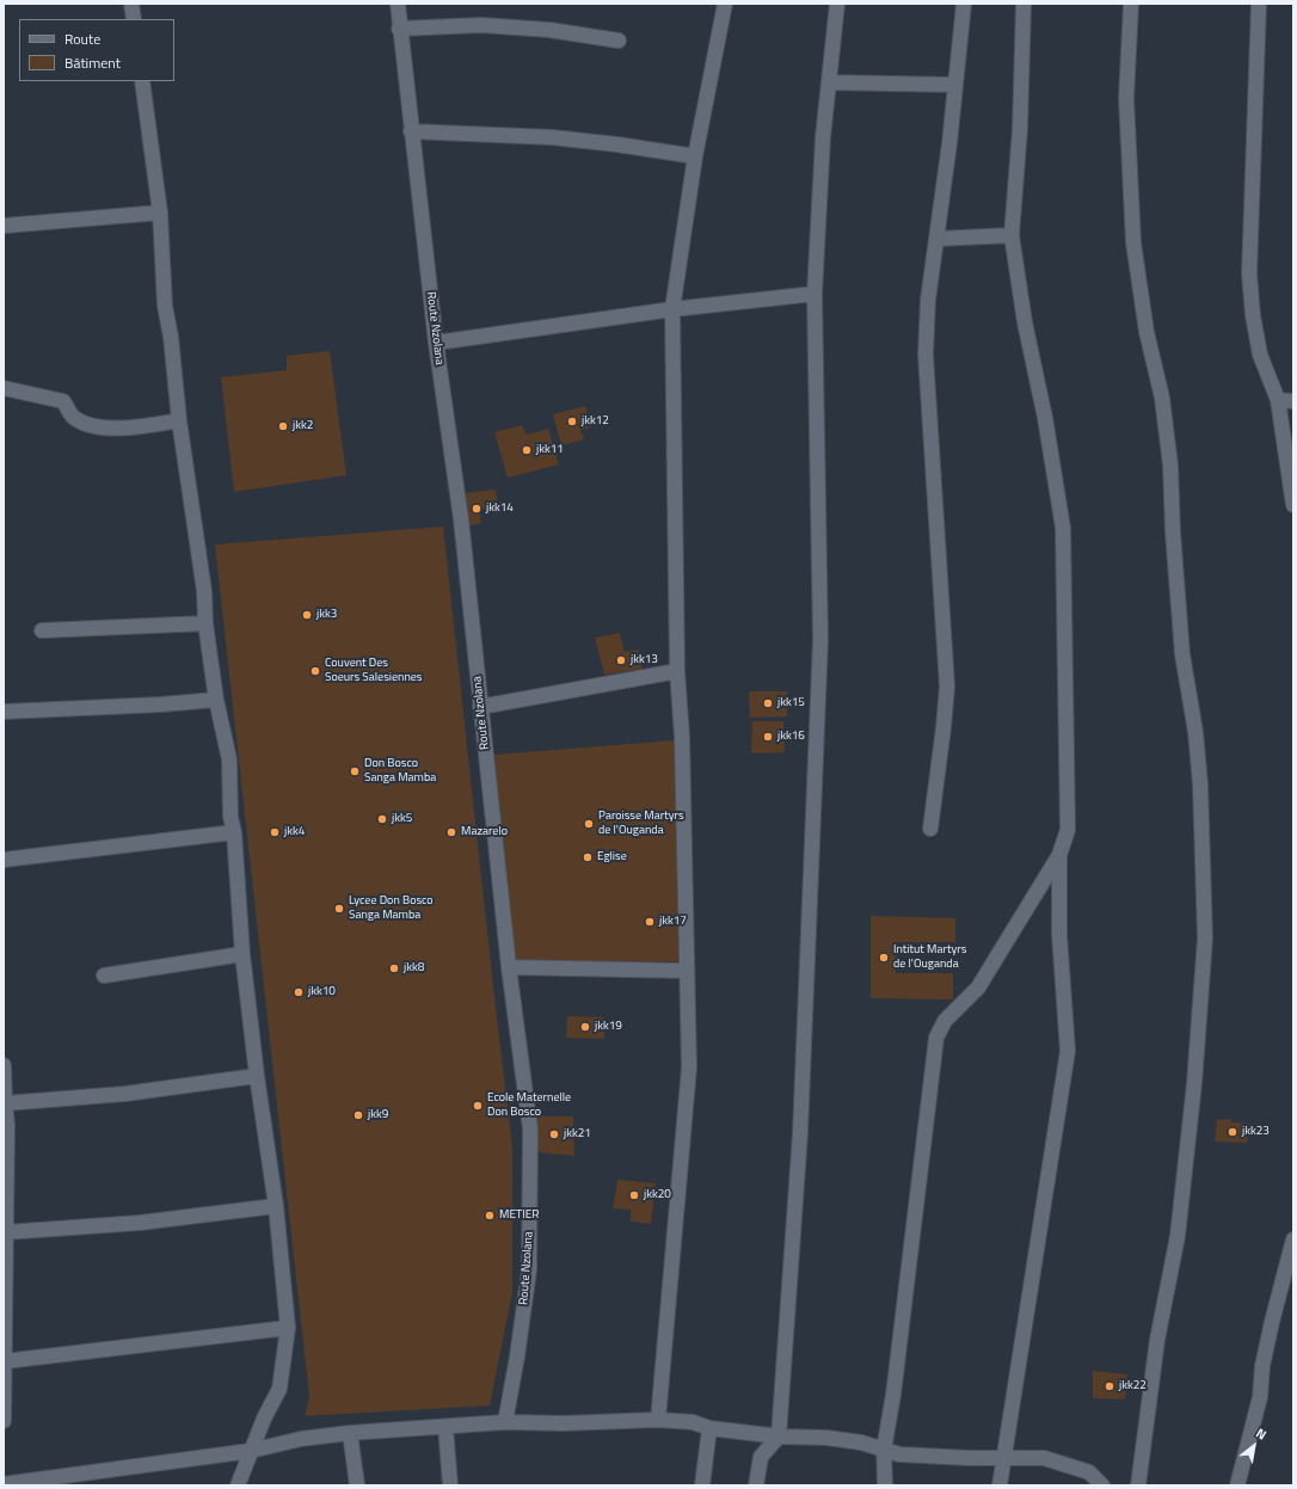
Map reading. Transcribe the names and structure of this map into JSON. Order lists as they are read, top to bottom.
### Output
{
  "streets": {
    "street": ["Route Nzolana"]
  },
  "places": [
    "jkk12",
    "jkk2",
    "jkk11",
    "jkk14",
    "jkk3",
    "jkk13",
    "Couvent Des Soeurs Salesiennes",
    "jkk15",
    "jkk16",
    "Don Bosco Sanga Mamba",
    "jkk5",
    "Paroisse Martyrs de l'Ouganda",
    "jkk4",
    "Mazarelo",
    "Eglise",
    "Lycee Don Bosco Sanga Mamba",
    "jkk17",
    "Intitut Martyrs de l'Ouganda",
    "jkk8",
    "jkk10",
    "jkk19",
    "Ecole Maternelle Don Bosco",
    "jkk9",
    "jkk23",
    "jkk21",
    "jkk20",
    "METIER",
    "jkk22"
  ],
  "legend": ["Route", "Bâtiment"],
  "north": "top right"
}
